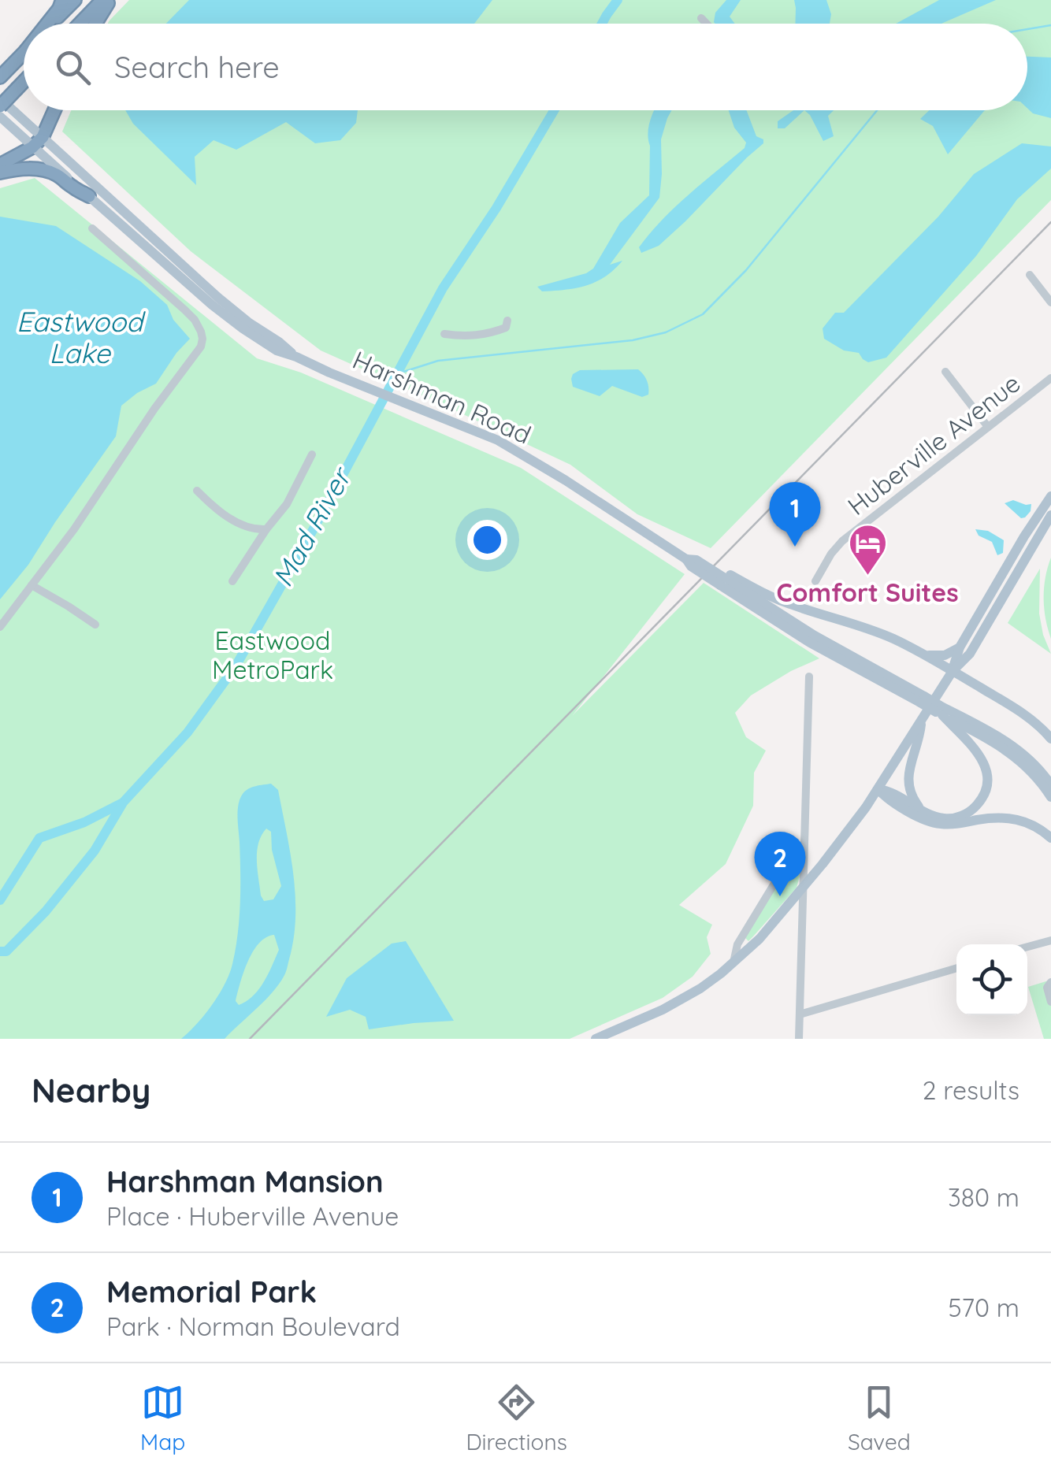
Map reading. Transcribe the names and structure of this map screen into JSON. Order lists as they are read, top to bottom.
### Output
{
  "streets": {
    "main road": ["Harshman Road"],
    "street": ["Huberville Avenue"]
  },
  "water": ["Eastwood Lake", "Mad River"],
  "parks": ["Eastwood MetroPark"],
  "places": {
    "hotel": ["Comfort Suites"]
  },
  "page": {
    "search": "Search here",
    "pins": ["1", "2"],
    "heading": ["Nearby", "2 results"],
    "list": [
      {
        "mark": "1",
        "name": "Harshman Mansion",
        "note": "Place · Huberville Avenue",
        "value": "380 m"
      },
      {
        "mark": "2",
        "name": "Memorial Park",
        "note": "Park · Norman Boulevard",
        "value": "570 m"
      }
    ],
    "nav": ["Map", "Directions", "Saved"]
  }
}
